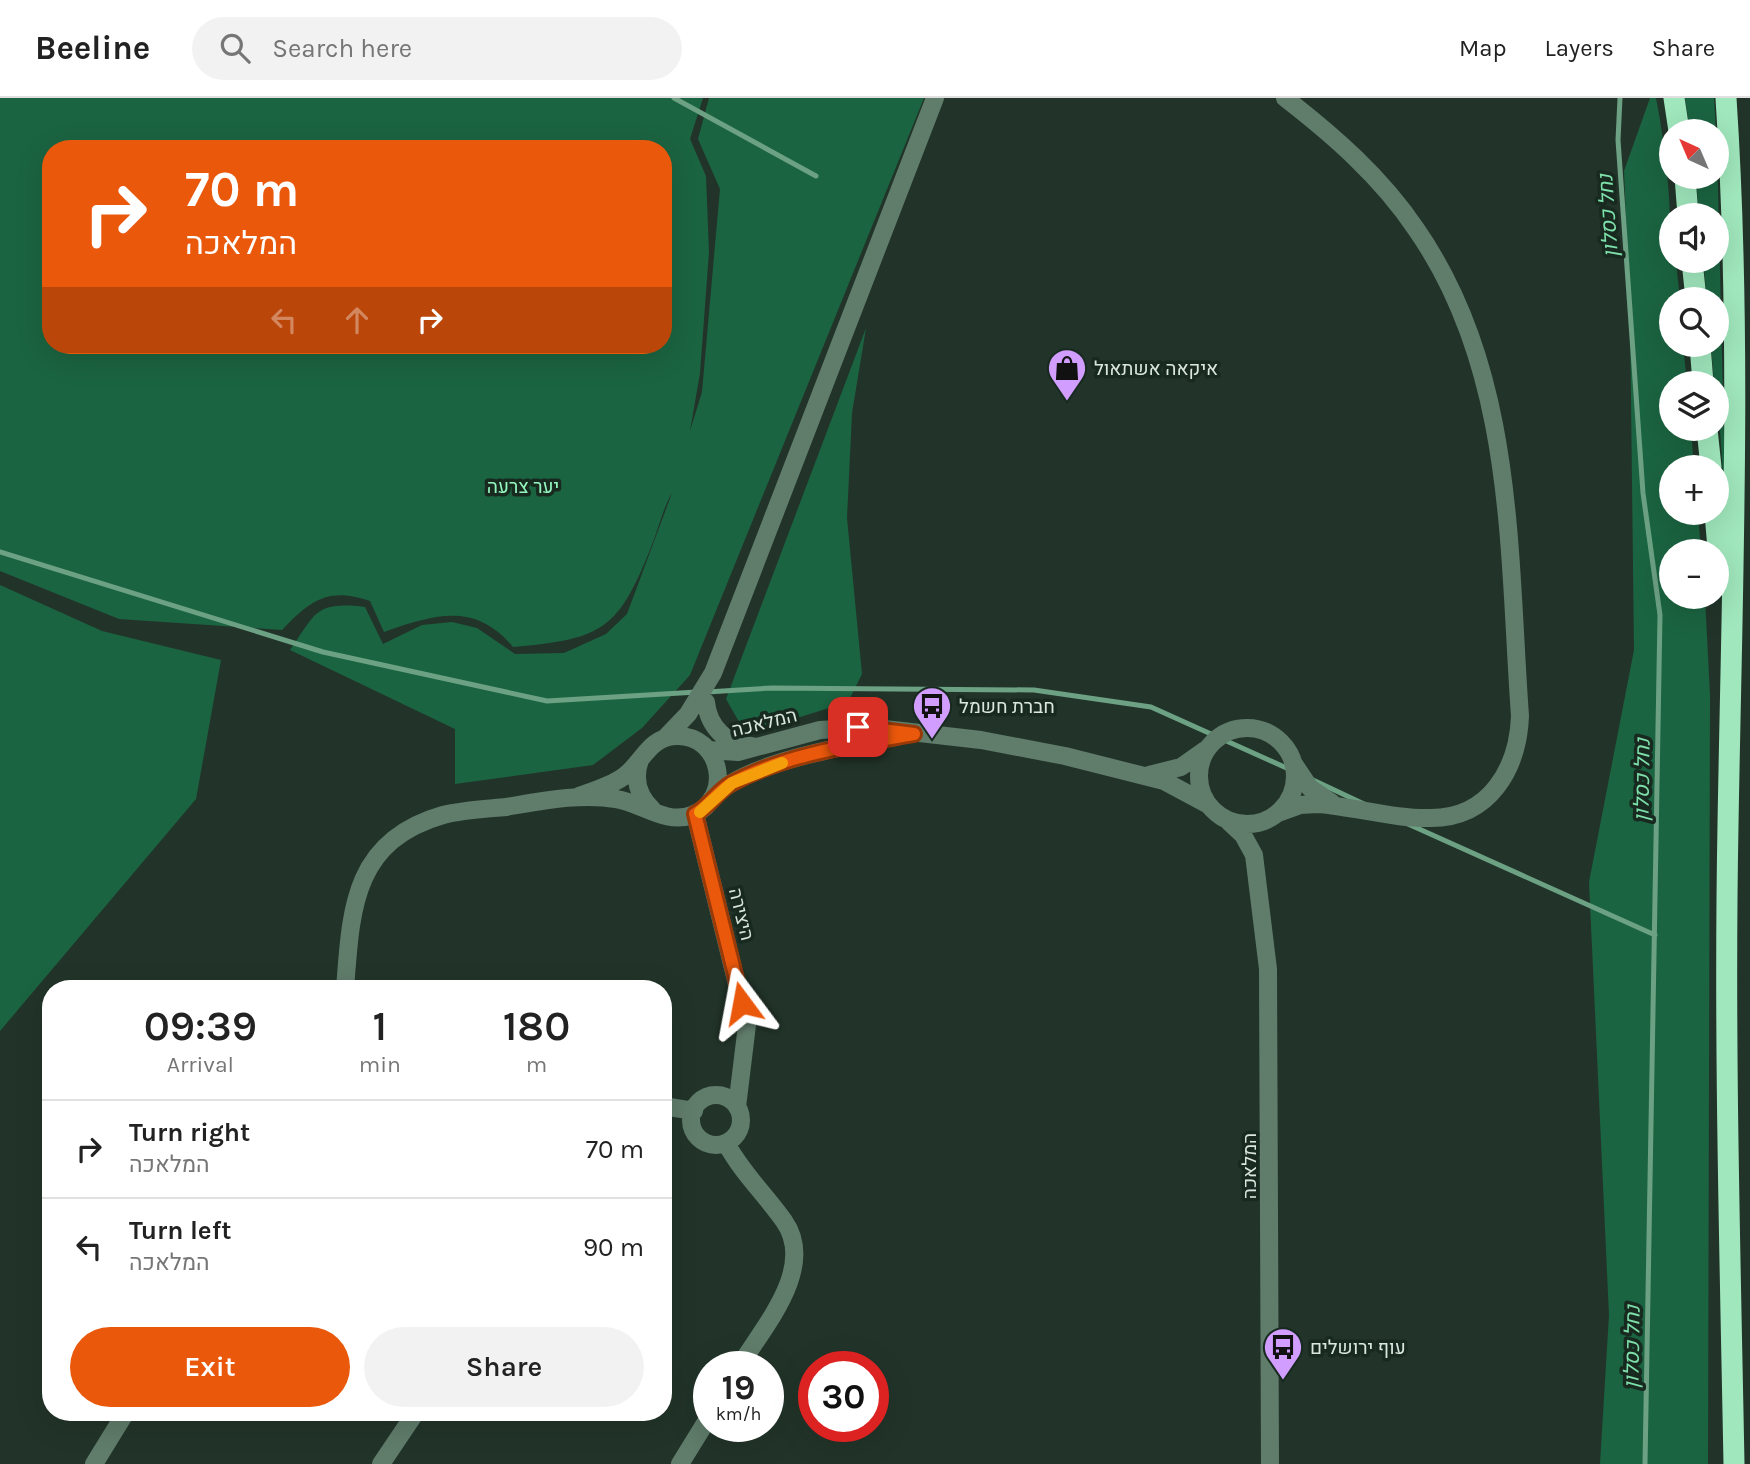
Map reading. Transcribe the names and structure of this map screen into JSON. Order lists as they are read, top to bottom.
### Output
{
  "streets": {
    "street": ["המלאכה", "היצירה"]
  },
  "crossings": [
    ["המלאכה", "היצירה"]
  ],
  "water": ["נחל כסלון"],
  "parks": ["יער צרעה"],
  "places": {
    "shop": ["איקאה אשתאול"],
    "bus stop": ["חברת חשמל", "עוף ירושלים"]
  },
  "north": "top left",
  "page": {
    "header": "Beeline",
    "search": "Search here",
    "nav": ["Map", "Layers", "Share"],
    "map_buttons": ["+", "−"],
    "turn": ["70 m", "המלאכה"],
    "eta": [
      "09:39",
      "Arrival",
      "1",
      "min",
      "180",
      "m"
    ],
    "list": [
      {
        "name": "Turn right",
        "note": "המלאכה",
        "value": "70 m"
      },
      {
        "name": "Turn left",
        "note": "המלאכה",
        "value": "90 m"
      }
    ],
    "buttons": ["Exit", "Share"],
    "speed": "19 km/h",
    "limit": "30"
  }
}
